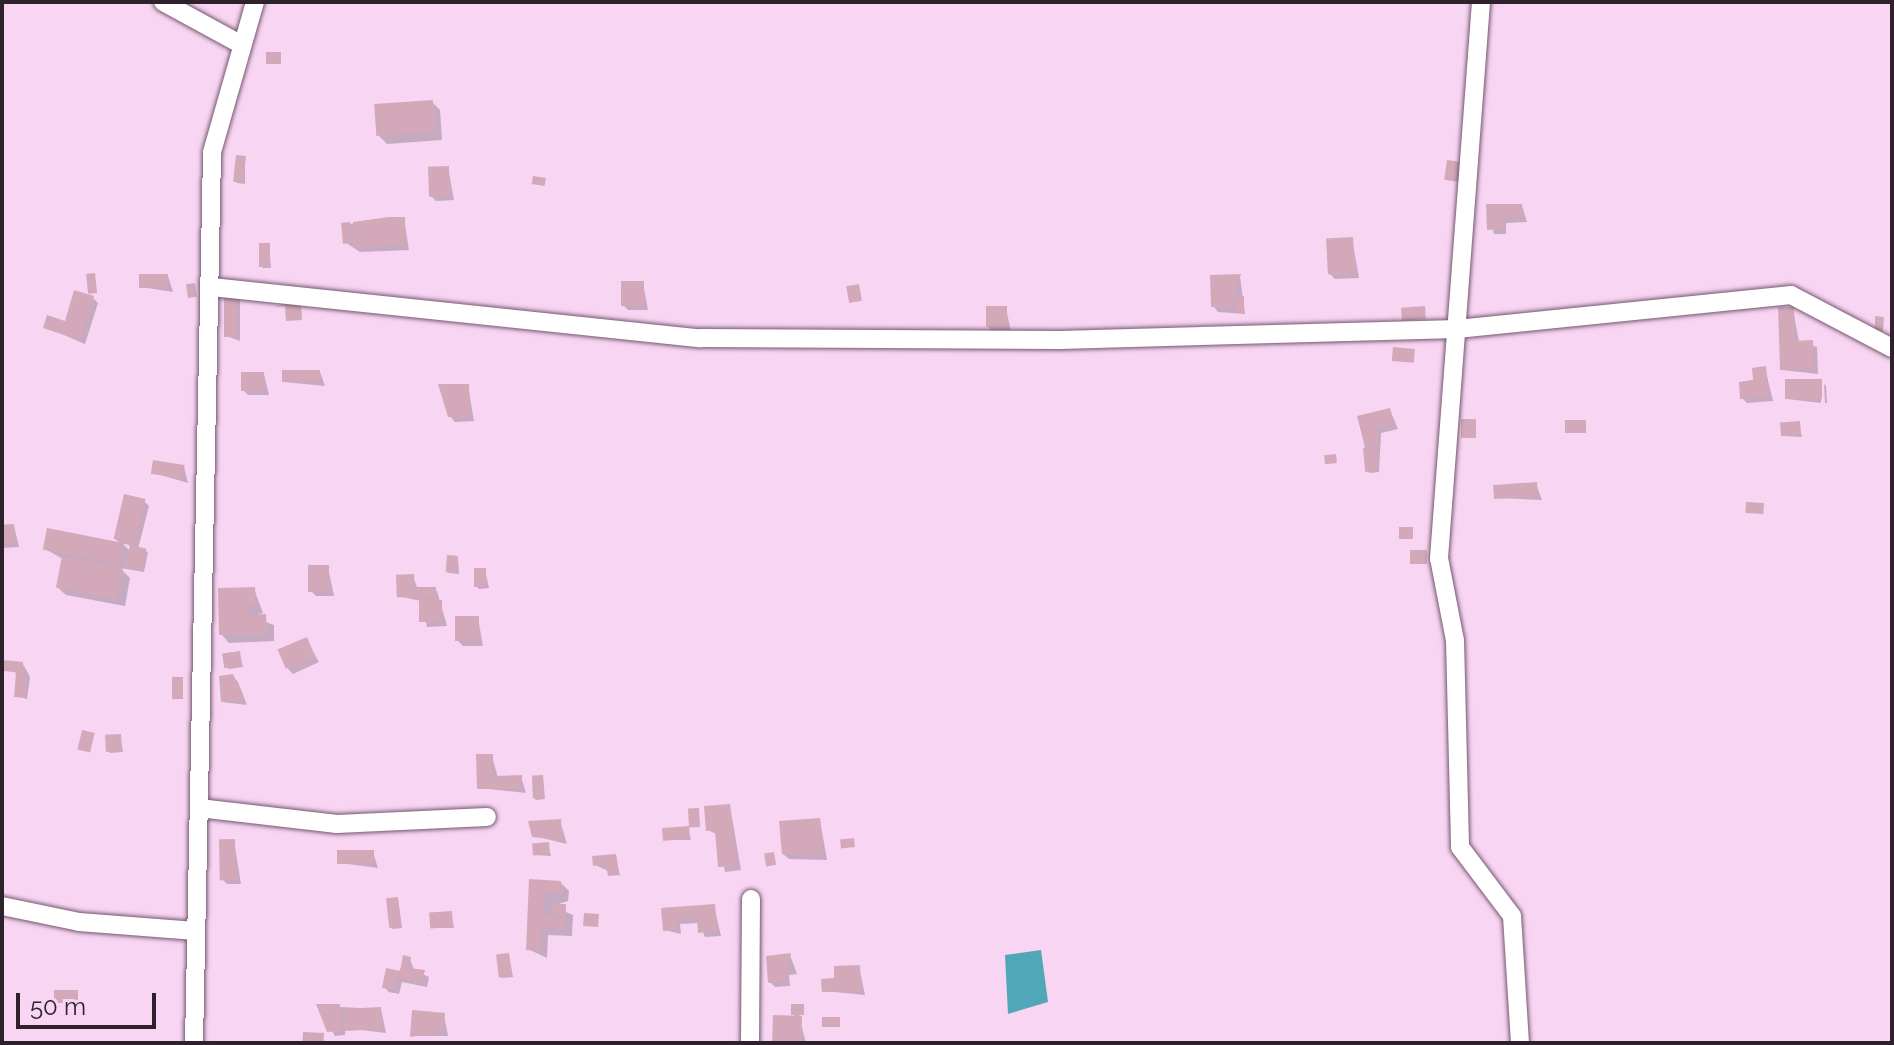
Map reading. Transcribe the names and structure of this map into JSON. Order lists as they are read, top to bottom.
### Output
{
  "scale_bar": "50 m"
}
